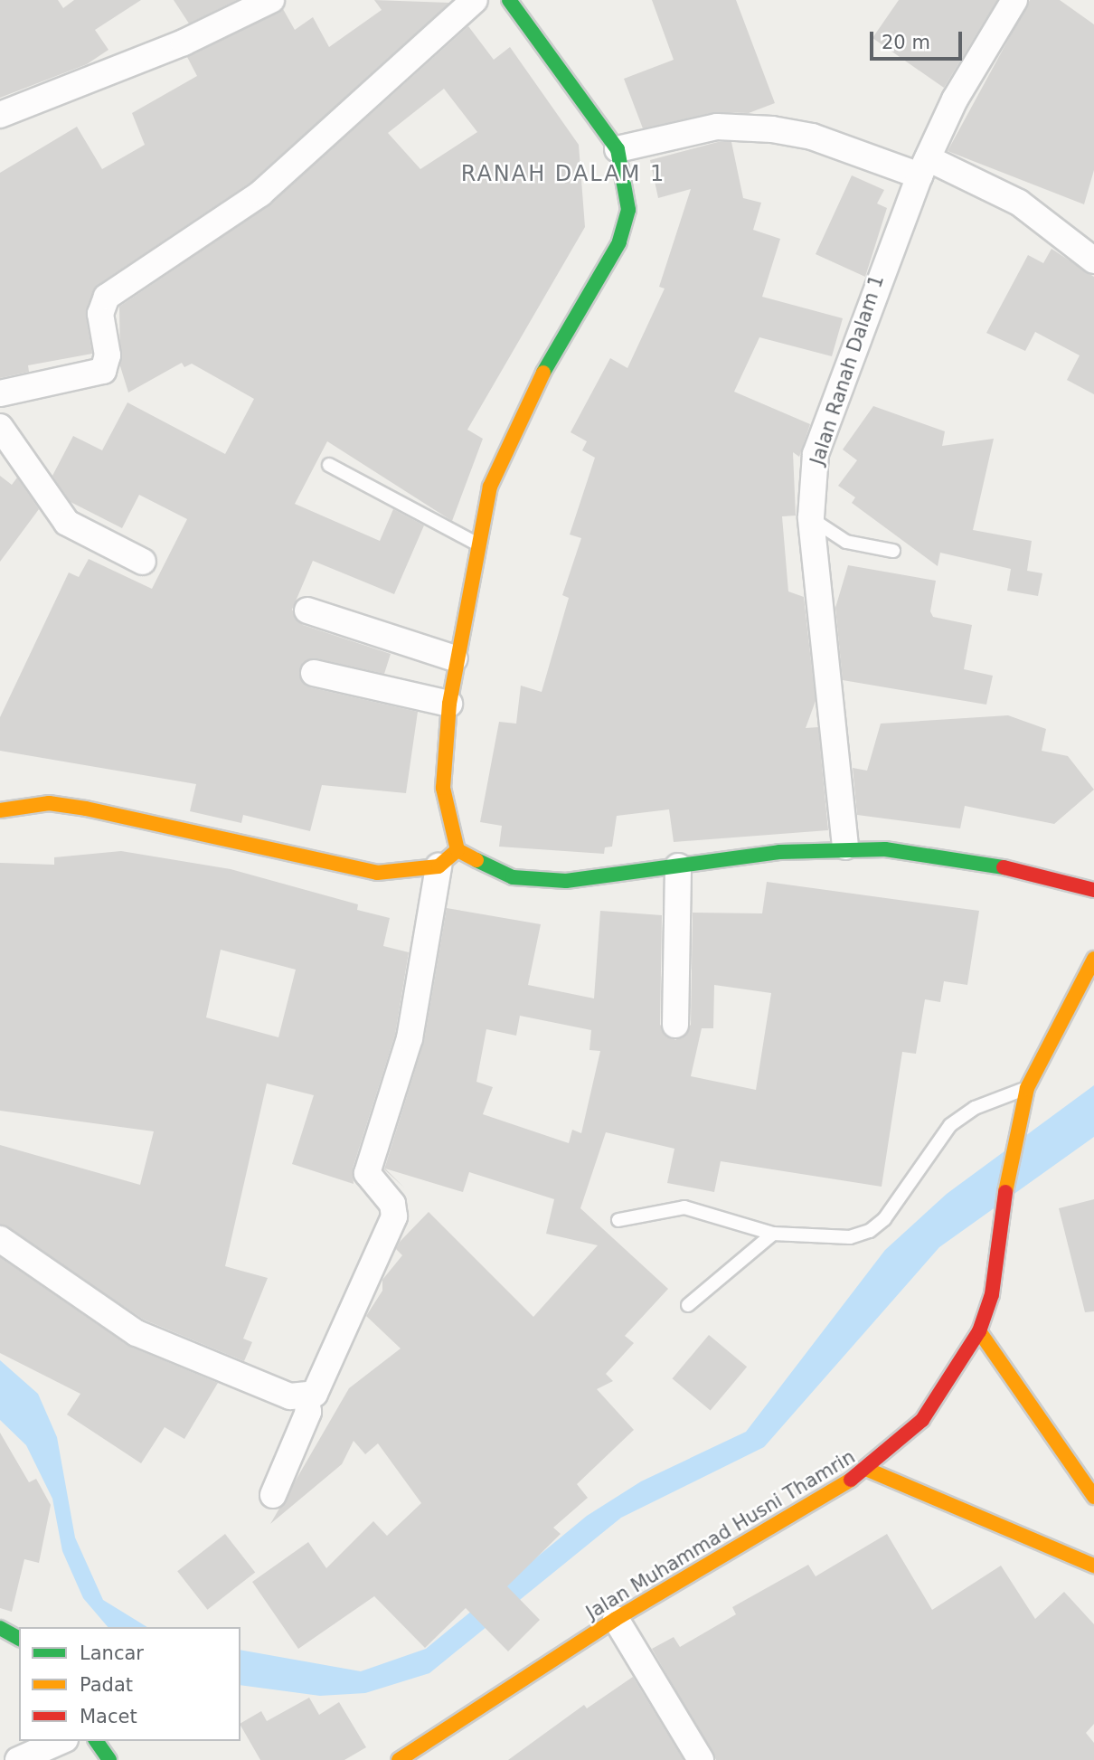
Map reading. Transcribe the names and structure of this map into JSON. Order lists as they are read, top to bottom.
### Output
{
  "streets": {
    "street": ["Jalan Ranah Dalam 1", "Jalan Muhammad Husni Thamrin"]
  },
  "districts": ["RANAH DALAM 1"],
  "legend": ["Lancar", "Padat", "Macet"],
  "scale_bar": "20 m"
}
